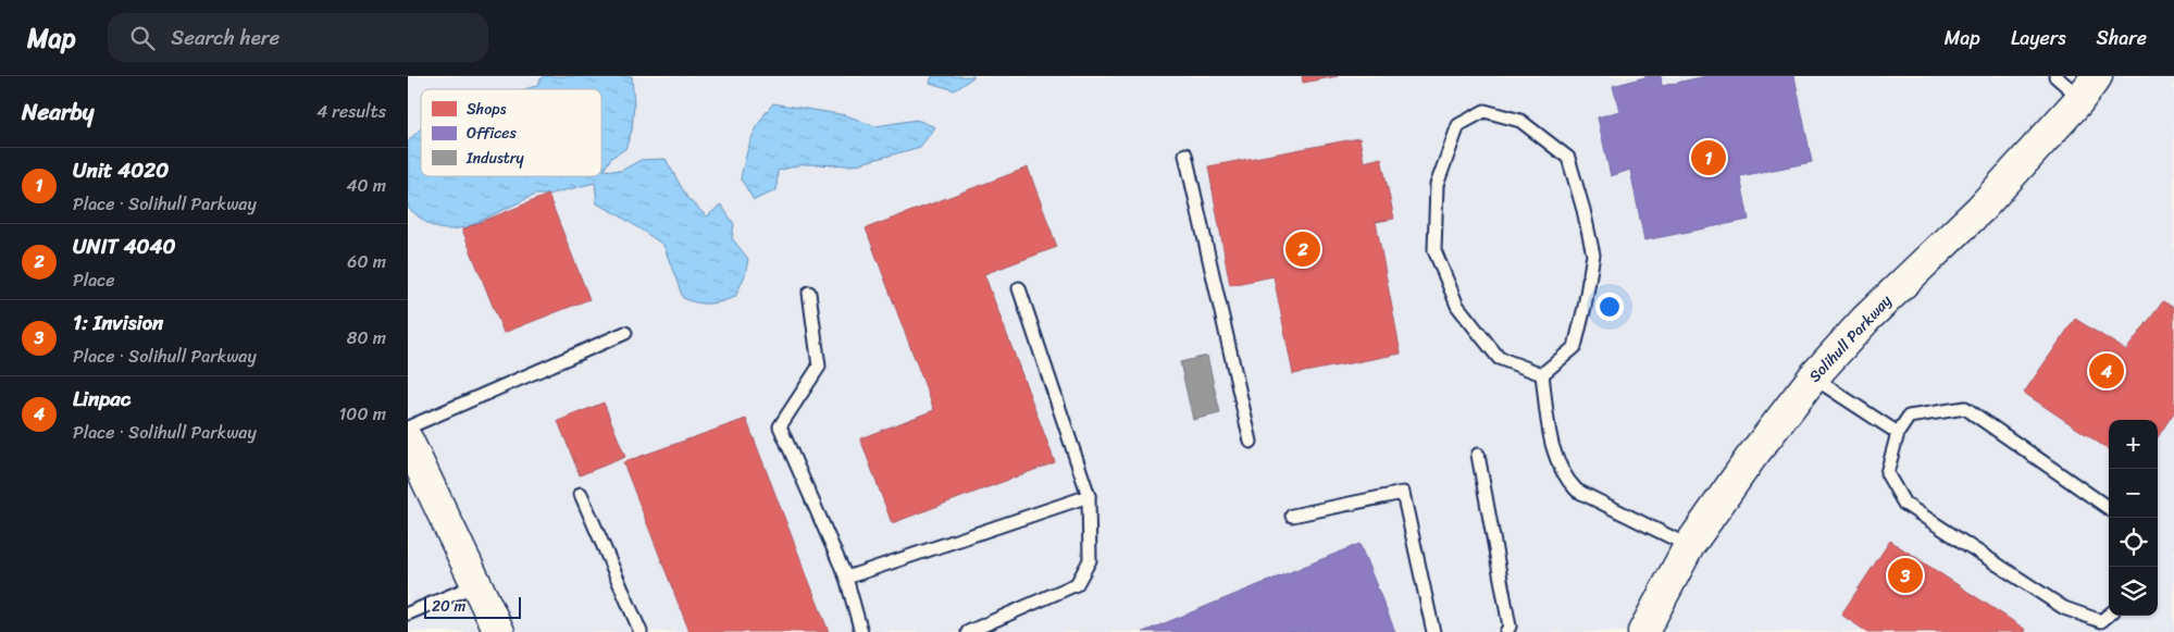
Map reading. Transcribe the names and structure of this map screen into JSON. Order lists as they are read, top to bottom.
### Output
{
  "streets": {
    "street": ["Solihull Parkway"]
  },
  "legend": ["Shops", "Offices", "Industry"],
  "scale_bar": "20 m",
  "page": {
    "header": "Map",
    "search": "Search here",
    "nav": ["Map", "Layers", "Share"],
    "heading": ["Nearby", "4 results"],
    "pins": [
      "1",
      "2",
      "4",
      "3"
    ],
    "list": [
      {
        "mark": "1",
        "name": "Unit 4020",
        "note": "Place · Solihull Parkway",
        "value": "40 m"
      },
      {
        "mark": "2",
        "name": "UNIT 4040",
        "note": "Place",
        "value": "60 m"
      },
      {
        "mark": "3",
        "name": "1: Invision",
        "note": "Place · Solihull Parkway",
        "value": "80 m"
      },
      {
        "mark": "4",
        "name": "Linpac",
        "note": "Place · Solihull Parkway",
        "value": "100 m"
      }
    ],
    "map_buttons": ["+", "−"],
    "scale": "20 m"
  }
}
